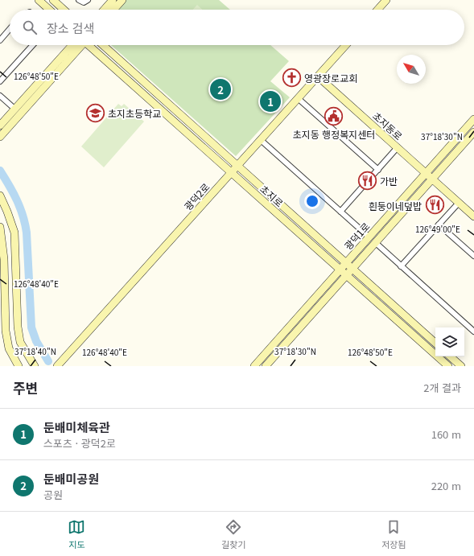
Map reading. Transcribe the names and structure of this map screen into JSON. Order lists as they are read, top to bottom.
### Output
{
  "streets": {
    "street": [
      "초지동로",
      "초지로",
      "광덕2로",
      "광덕1로"
    ]
  },
  "crossings": [
    ["초지동로", "광덕2로"],
    ["초지동로", "광덕1로"],
    ["초지로", "광덕2로"],
    ["초지로", "광덕1로"]
  ],
  "places": {
    "church": ["영광장로교회"],
    "school or university": ["초지초등학교"],
    "public building": ["초지동 행정복지센터"],
    "restaurant": ["가반", "흰둥이네덮밥"]
  },
  "north": "top left",
  "page": {
    "search": "장소 검색",
    "pins": ["2", "1"],
    "heading": ["주변", "2개 결과"],
    "list": [
      {
        "mark": "1",
        "name": "둔배미체육관",
        "note": "스포츠 · 광덕2로",
        "value": "160 m"
      },
      {
        "mark": "2",
        "name": "둔배미공원",
        "note": "공원",
        "value": "220 m"
      }
    ],
    "nav": ["지도", "길찾기", "저장됨"]
  },
  "coordinates": [
    "126°48'50\"E",
    "37°18'30\"N",
    "126°49'00\"E",
    "126°48'40\"E",
    "37°18'40\"N"
  ]
}
